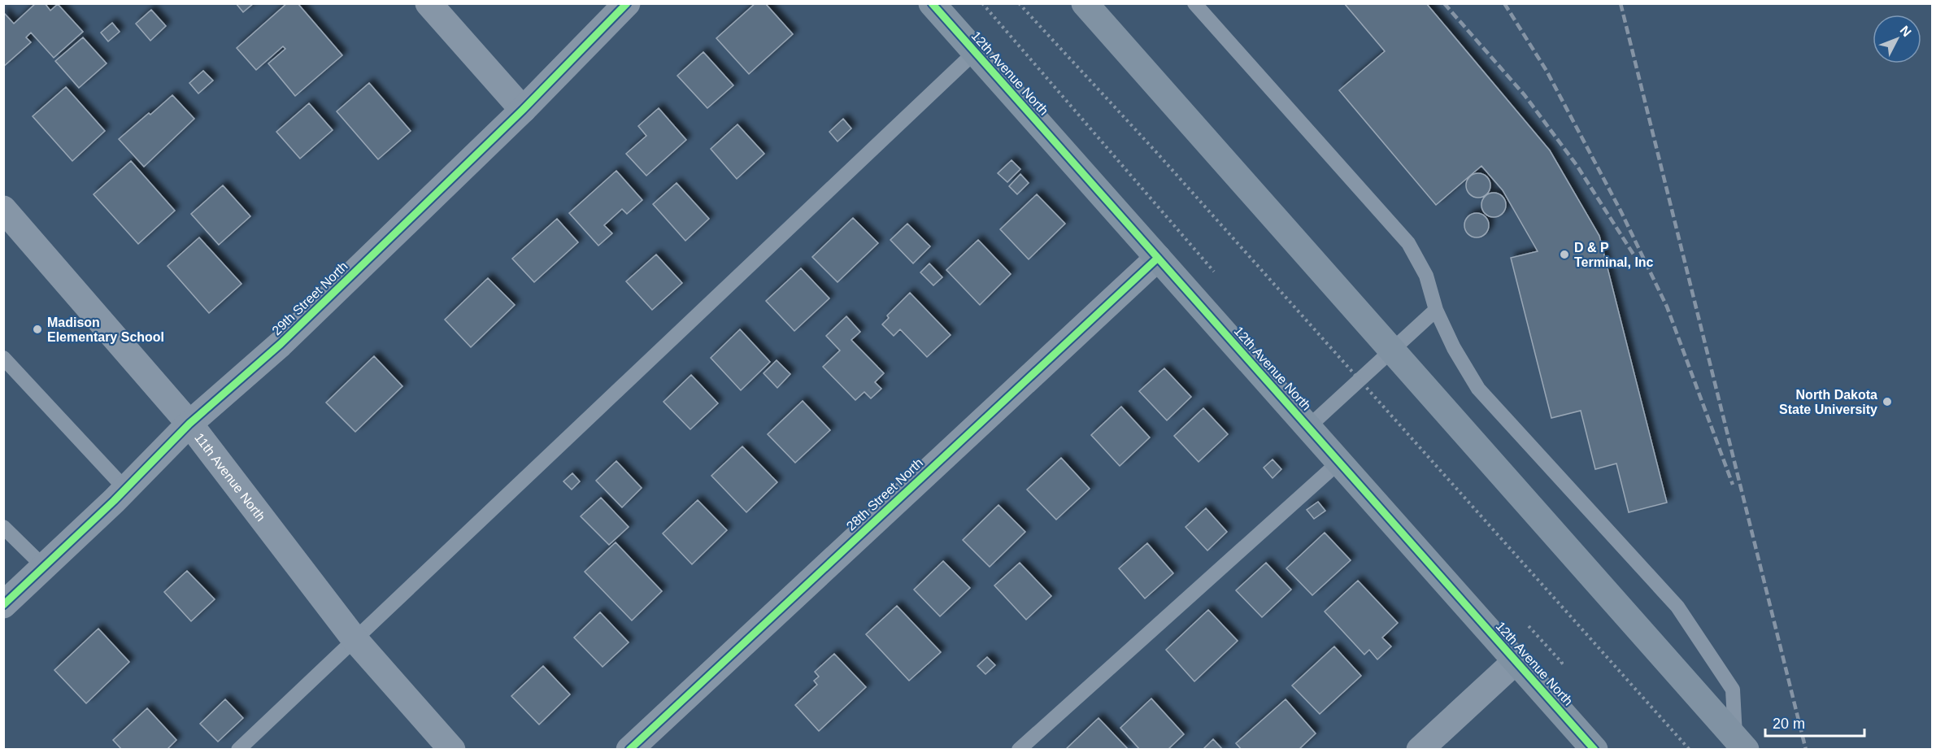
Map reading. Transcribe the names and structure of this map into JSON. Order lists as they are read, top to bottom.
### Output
{
  "streets": {
    "street": [
      "12th Avenue North",
      "29th Street North",
      "11th Avenue North",
      "28th Street North"
    ]
  },
  "crossings": [
    ["12th Avenue North", "28th Street North"],
    ["29th Street North", "11th Avenue North"]
  ],
  "places": ["D & P Terminal, Inc", "Madison Elementary School", "North Dakota State University"],
  "scale_bar": "20 m",
  "north": "top right"
}
